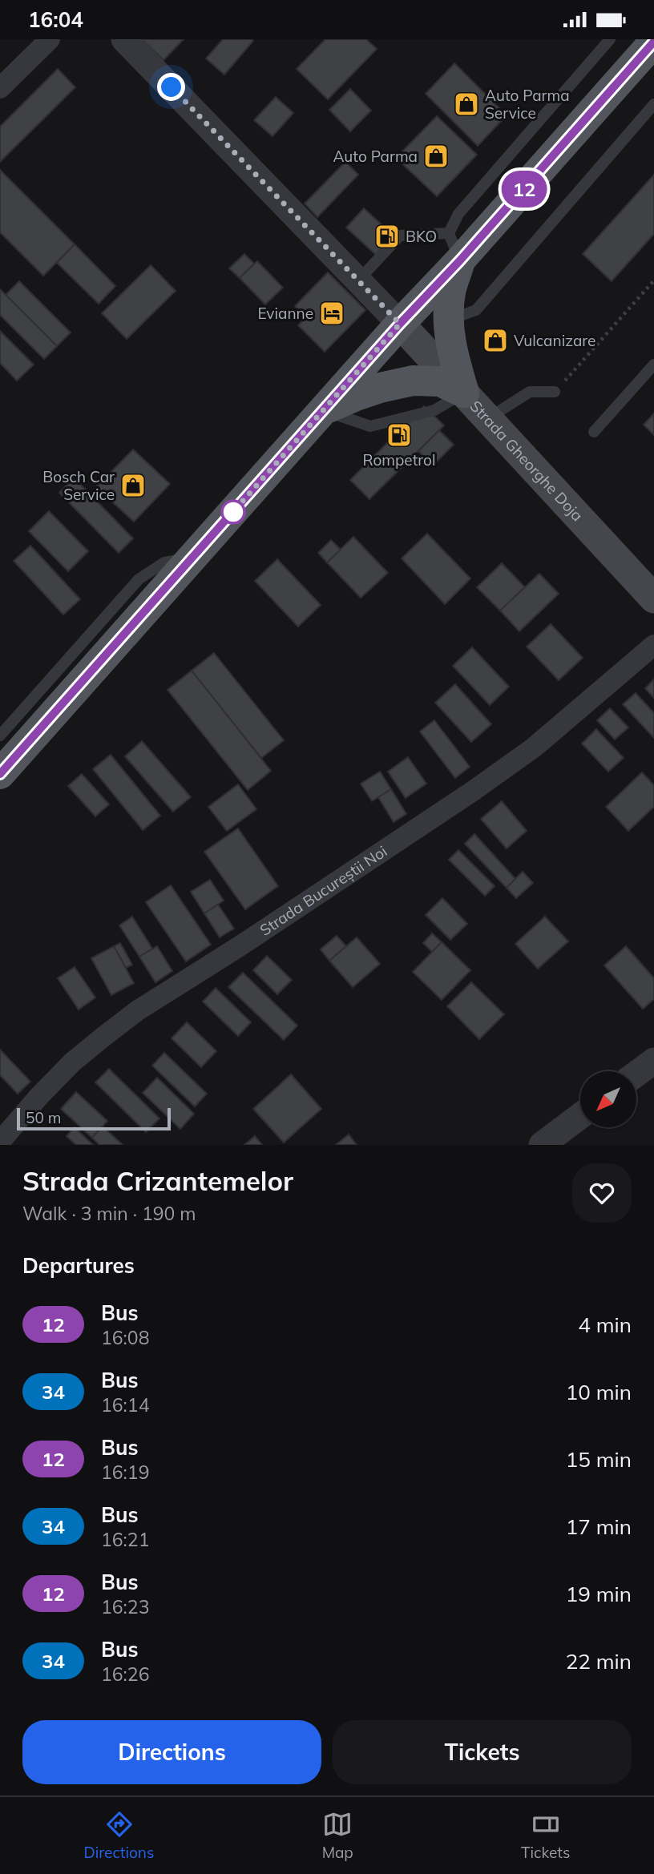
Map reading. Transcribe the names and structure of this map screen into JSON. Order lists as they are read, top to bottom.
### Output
{
  "streets": {
    "main road": ["Strada Gheorghe Doja"],
    "street": ["Strada Bucureștii Noi"]
  },
  "places": {
    "shop": [
      "Auto Parma Service",
      "Auto Parma",
      "Vulcanizare",
      "Bosch Car Service"
    ],
    "fuel station": ["BKO", "Rompetrol"],
    "hotel": ["Evianne"]
  },
  "lines": ["bus line 12"],
  "scale_bar": "50 m",
  "north": "bottom left",
  "page": {
    "status": "16:04",
    "on_map": "12",
    "scale": "50 m",
    "heading": [
      ["Strada Crizantemelor", "Walk · 3 min · 190 m"],
      "Departures"
    ],
    "list": [
      {
        "mark": "12",
        "name": "Bus",
        "note": "16:08",
        "value": "4 min"
      },
      {
        "mark": "34",
        "name": "Bus",
        "note": "16:14",
        "value": "10 min"
      },
      {
        "mark": "12",
        "name": "Bus",
        "note": "16:19",
        "value": "15 min"
      },
      {
        "mark": "34",
        "name": "Bus",
        "note": "16:21",
        "value": "17 min"
      },
      {
        "mark": "12",
        "name": "Bus",
        "note": "16:23",
        "value": "19 min"
      },
      {
        "mark": "34",
        "name": "Bus",
        "note": "16:26",
        "value": "22 min"
      }
    ],
    "buttons": ["Directions", "Tickets"],
    "tabs": ["Directions", "Map", "Tickets"]
  }
}
